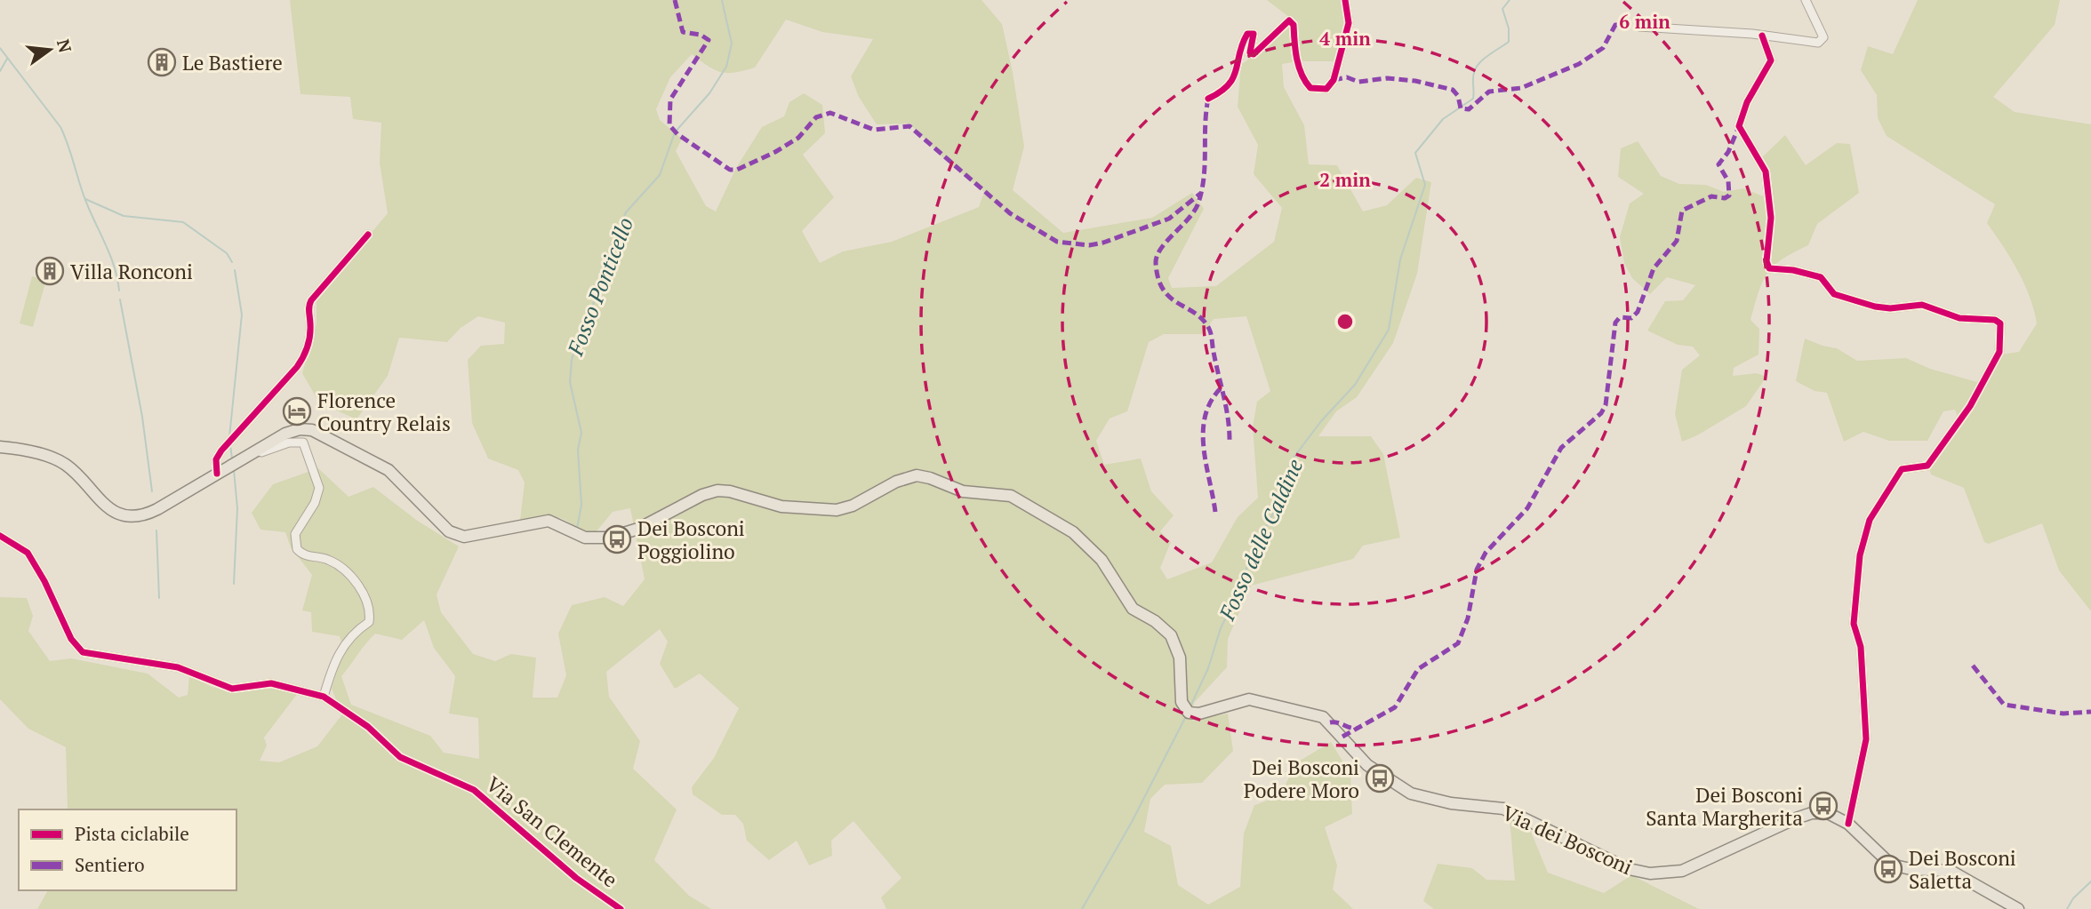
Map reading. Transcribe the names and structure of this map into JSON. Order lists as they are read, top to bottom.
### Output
{
  "streets": {
    "main road": ["Via dei Bosconi"],
    "street": ["Via San Clemente"]
  },
  "water": ["Fosso Ponticello", "Fosso delle Caldine"],
  "places": {
    "building": ["Le Bastiere", "Villa Ronconi"],
    "hotel": ["Florence Country Relais"],
    "bus stop": [
      "Dei Bosconi Poggiolino",
      "Dei Bosconi Podere Moro",
      "Dei Bosconi Santa Margherita",
      "Dei Bosconi Saletta"
    ]
  },
  "legend": ["Pista ciclabile", "Sentiero"],
  "north": "right",
  "rings": ["6 min", "4 min", "2 min"]
}
